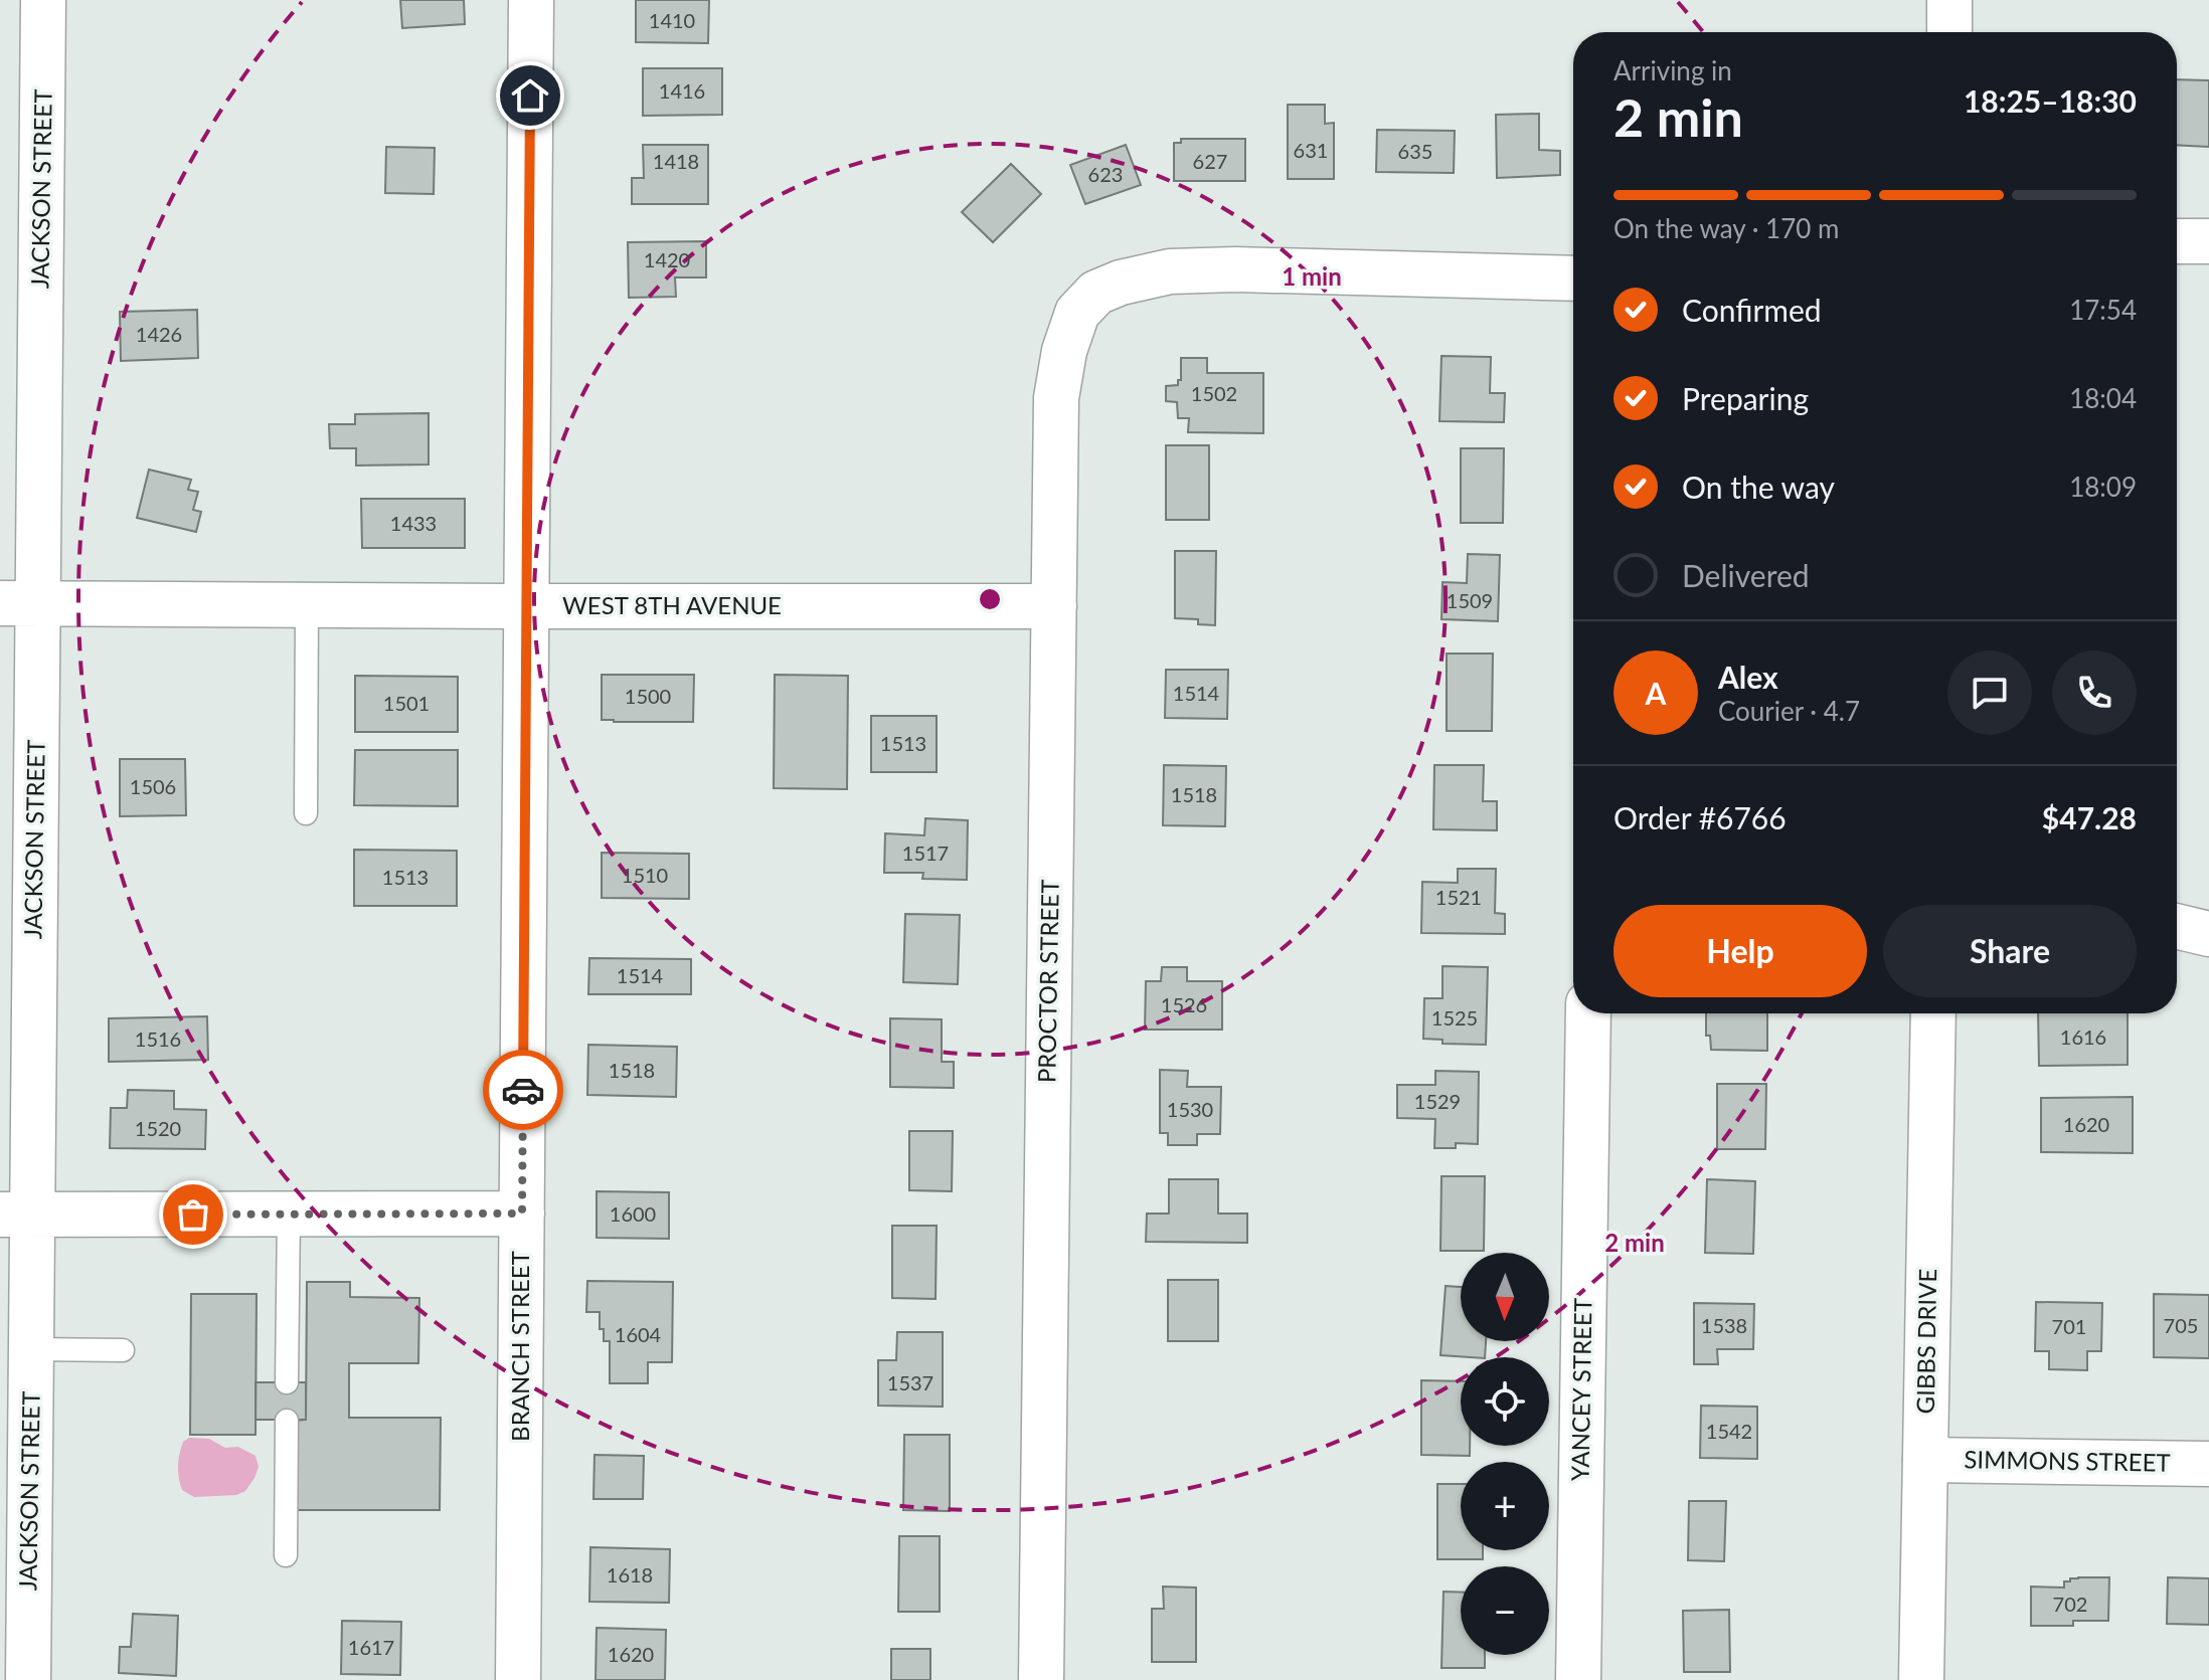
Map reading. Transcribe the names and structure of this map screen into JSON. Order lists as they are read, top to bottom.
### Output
{
  "streets": {
    "street": [
      "JACKSON STREET",
      "WEST 8TH AVENUE",
      "PROCTOR STREET",
      "GIBBS DRIVE",
      "BRANCH STREET",
      "YANCEY STREET",
      "SIMMONS STREET"
    ]
  },
  "crossings": [
    ["JACKSON STREET", "WEST 8TH AVENUE"],
    ["WEST 8TH AVENUE", "PROCTOR STREET"],
    ["WEST 8TH AVENUE", "BRANCH STREET"],
    ["GIBBS DRIVE", "SIMMONS STREET"]
  ],
  "house_numbers": [
    "1410",
    "1416",
    "631",
    "635",
    "1418",
    "627",
    "623",
    "1420",
    "1426",
    "1502",
    "1433",
    "1509",
    "1514",
    "1500",
    "1501",
    "1513",
    "1506",
    "1518",
    "1517",
    "1510",
    "1513",
    "1521",
    "1514",
    "1526",
    "1525",
    "1616",
    "1516",
    "1518",
    "1529",
    "1530",
    "1620",
    "1520",
    "1600",
    "1538",
    "705",
    "701",
    "1604",
    "1537",
    "1542",
    "1618",
    "702",
    "1617",
    "1620"
  ],
  "north": "bottom",
  "page": {
    "heading": ["2 min", "Arriving in", "18:25–18:30"],
    "panel": [
      "Alex",
      "Courier · 4.7",
      "Order #6766",
      "$47.28"
    ],
    "bar": "On the way · 170 m",
    "list": [
      ["Confirmed", "17:54"],
      ["Preparing", "18:04"],
      ["On the way", "18:09"],
      "Delivered"
    ],
    "round": "A",
    "buttons": ["Help", "Share"],
    "map_buttons": ["+", "−"]
  },
  "rings": ["1 min", "2 min"]
}
